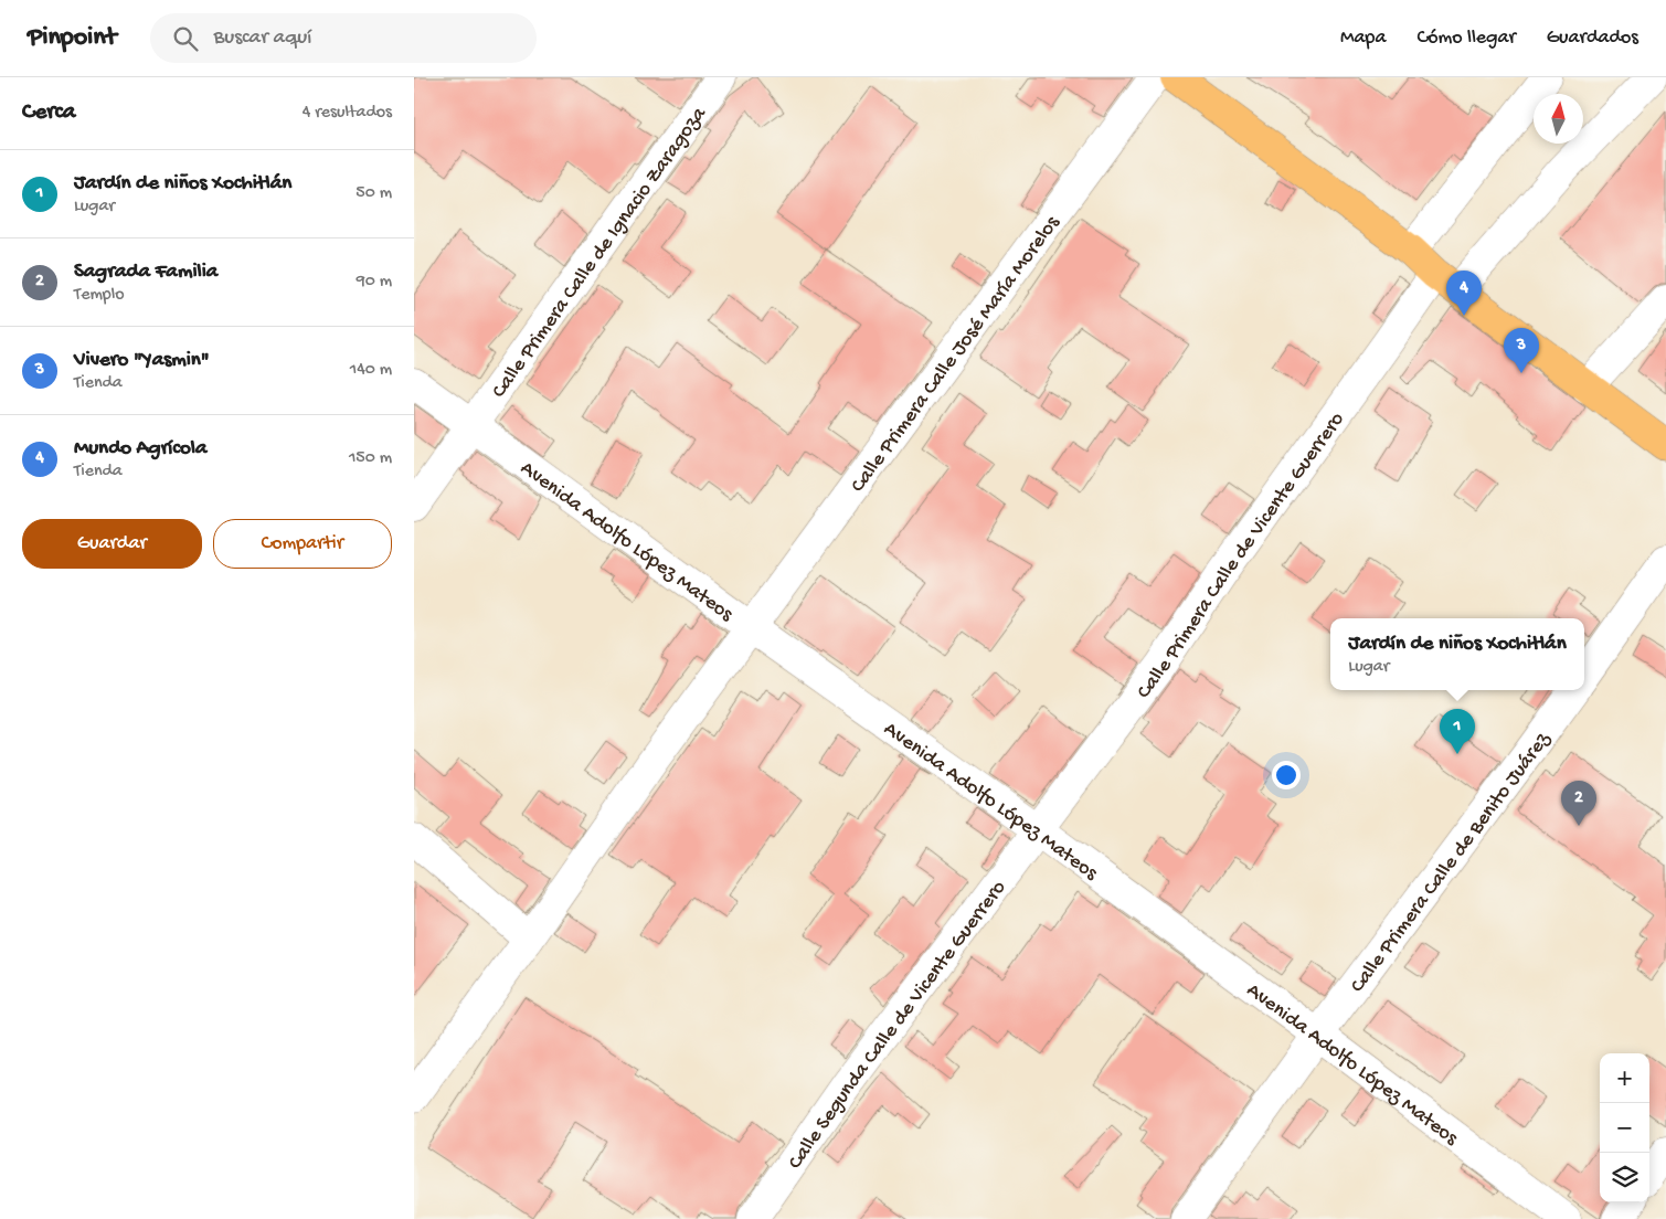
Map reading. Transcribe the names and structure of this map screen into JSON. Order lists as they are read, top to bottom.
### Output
{
  "streets": {
    "street": [
      "Calle Primera Calle de Ignacio Zaragoza",
      "Calle Primera Calle José María Morelos",
      "Avenida Adolfo López Mateos",
      "Calle Primera Calle de Vicente Guerrero",
      "Calle Primera Calle de Benito Juárez",
      "Calle Segunda Calle de Vicente Guerrero"
    ]
  },
  "crossings": [
    ["Calle Primera Calle de Ignacio Zaragoza", "Avenida Adolfo López Mateos"],
    ["Calle Primera Calle José María Morelos", "Avenida Adolfo López Mateos"],
    ["Avenida Adolfo López Mateos", "Calle Primera Calle de Vicente Guerrero"],
    ["Avenida Adolfo López Mateos", "Calle Primera Calle de Benito Juárez"],
    ["Avenida Adolfo López Mateos", "Calle Segunda Calle de Vicente Guerrero"],
    ["Calle Primera Calle de Vicente Guerrero", "Calle Segunda Calle de Vicente Guerrero"]
  ],
  "north": "top",
  "page": {
    "header": "Pinpoint",
    "search": "Buscar aquí",
    "nav": ["Mapa", "Cómo llegar", "Guardados"],
    "heading": ["Cerca", "4 resultados"],
    "list": [
      {
        "mark": "1",
        "name": "Jardín de niños Xochitlán",
        "note": "Lugar",
        "value": "50 m"
      },
      {
        "mark": "2",
        "name": "Sagrada Familia",
        "note": "Templo",
        "value": "90 m"
      },
      {
        "mark": "3",
        "name": "Vivero \"Yasmin\"",
        "note": "Tienda",
        "value": "140 m"
      },
      {
        "mark": "4",
        "name": "Mundo Agrícola",
        "note": "Tienda",
        "value": "150 m"
      }
    ],
    "pins": [
      "4",
      "3",
      "1",
      "2"
    ],
    "buttons": ["Guardar", "Compartir"],
    "popup": ["Jardín de niños Xochitlán", "Lugar"],
    "map_buttons": ["+", "−"]
  }
}
